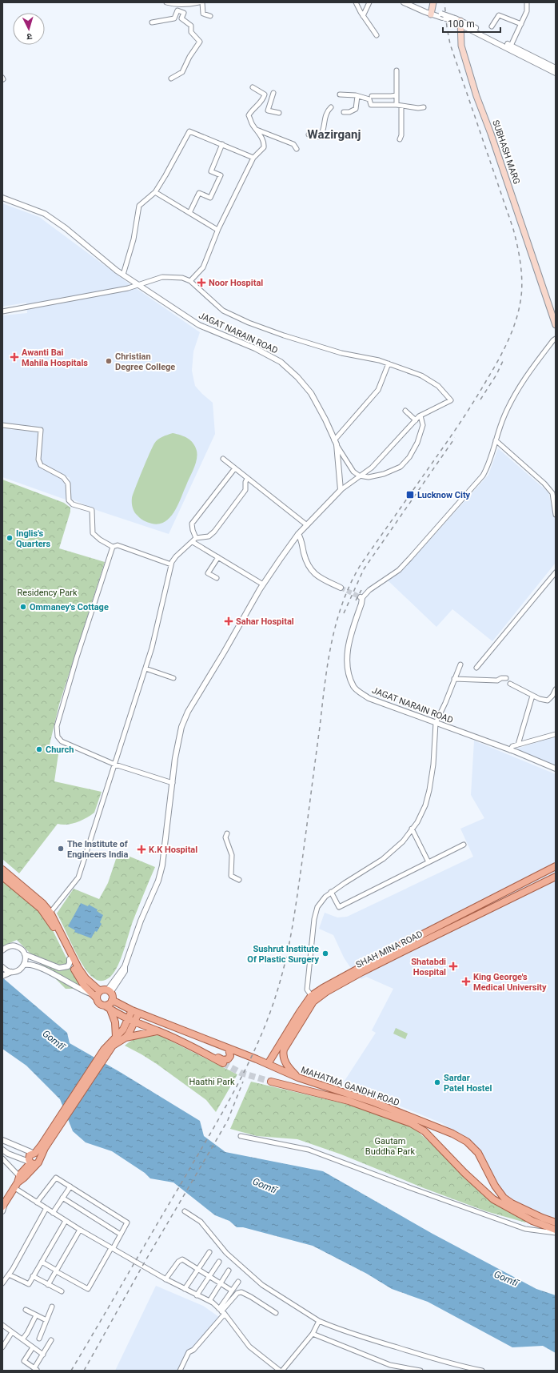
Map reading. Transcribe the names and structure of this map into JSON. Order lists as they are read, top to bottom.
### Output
{
  "streets": {
    "main road": ["SUBHASH MARG", "SHAH MINA ROAD", "MAHATMA GANDHI ROAD"],
    "street": ["JAGAT NARAIN ROAD"]
  },
  "crossings": [
    ["SHAH MINA ROAD", "MAHATMA GANDHI ROAD"]
  ],
  "districts": ["Wazirganj"],
  "water": ["Gomtī"],
  "parks": ["Residency Park", "Haathi Park", "Gautam Buddha Park"],
  "places": {
    "health": [
      "Noor Hospital",
      "Awanti Bai Mahila Hospitals",
      "Sahar Hospital",
      "K.K Hospital",
      "Shatabdi Hospital",
      "King George's Medical University"
    ],
    "other": [
      "Christian Degree College",
      "Inglis's Quarters",
      "Ommaney's Cottage",
      "Church",
      "The Institute of Engineers India",
      "Sushrut Institute Of Plastic Surgery",
      "Sardar Patel Hostel"
    ],
    "transit": ["Lucknow City"]
  },
  "scale_bar": "100 m",
  "north": "bottom"
}
